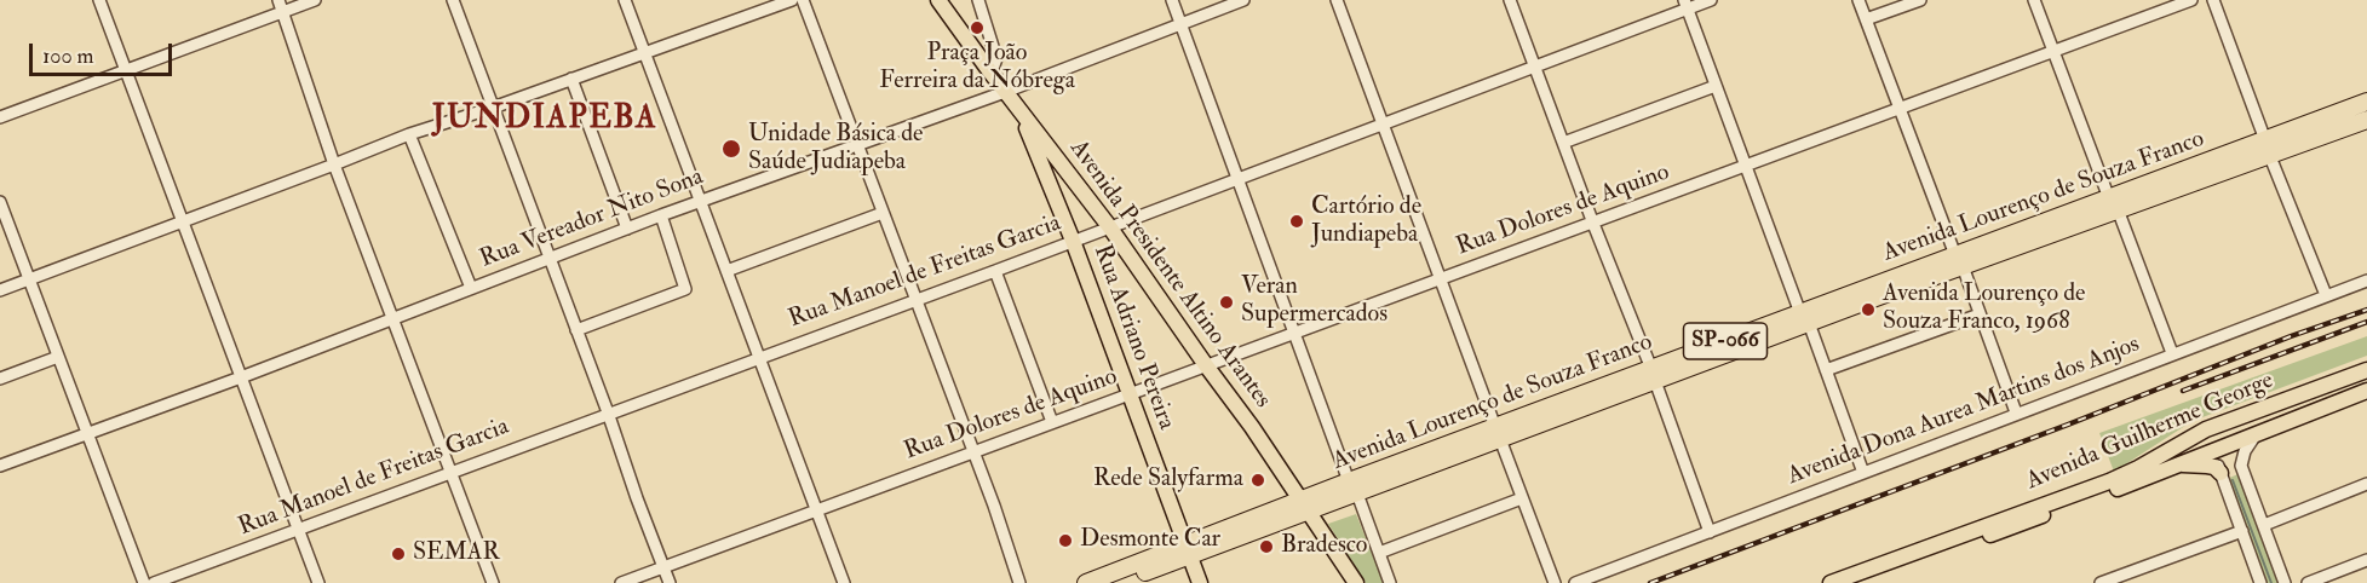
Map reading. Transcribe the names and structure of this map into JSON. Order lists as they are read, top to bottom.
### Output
{
  "streets": {
    "highway": ["Avenida Lourenço de Souza Franco", "SP-066"],
    "main road": ["Avenida Presidente Altino Arantes", "Rua Adriano Pereira", "Avenida Guilherme George"],
    "street": [
      "Rua Dolores de Aquino",
      "Rua Vereador Nito Sona",
      "Rua Manoel de Freitas Garcia",
      "Avenida Dona Aurea Martins dos Anjos"
    ]
  },
  "crossings": [
    ["Avenida Lourenço de Souza Franco", "Avenida Presidente Altino Arantes"],
    ["Avenida Lourenço de Souza Franco", "Rua Adriano Pereira"],
    ["Rua Dolores de Aquino", "Avenida Presidente Altino Arantes"],
    ["Rua Dolores de Aquino", "Rua Adriano Pereira"],
    ["Rua Vereador Nito Sona", "Avenida Presidente Altino Arantes"],
    ["Rua Manoel de Freitas Garcia", "Avenida Presidente Altino Arantes"],
    ["Rua Manoel de Freitas Garcia", "Rua Adriano Pereira"],
    ["Avenida Presidente Altino Arantes", "Rua Adriano Pereira"]
  ],
  "districts": ["JUNDIAPEBA"],
  "places": [
    "Praça João Ferreira da Nóbrega",
    "Unidade Básica de Saúde Judiapeba",
    "Cartório de Jundiapeba",
    "Veran Supermercados",
    "Avenida Lourenço de Souza Franco, 1968",
    "Rede Salyfarma",
    "Desmonte Car",
    "Bradesco",
    "SEMAR"
  ],
  "scale_bar": "100 m"
}
